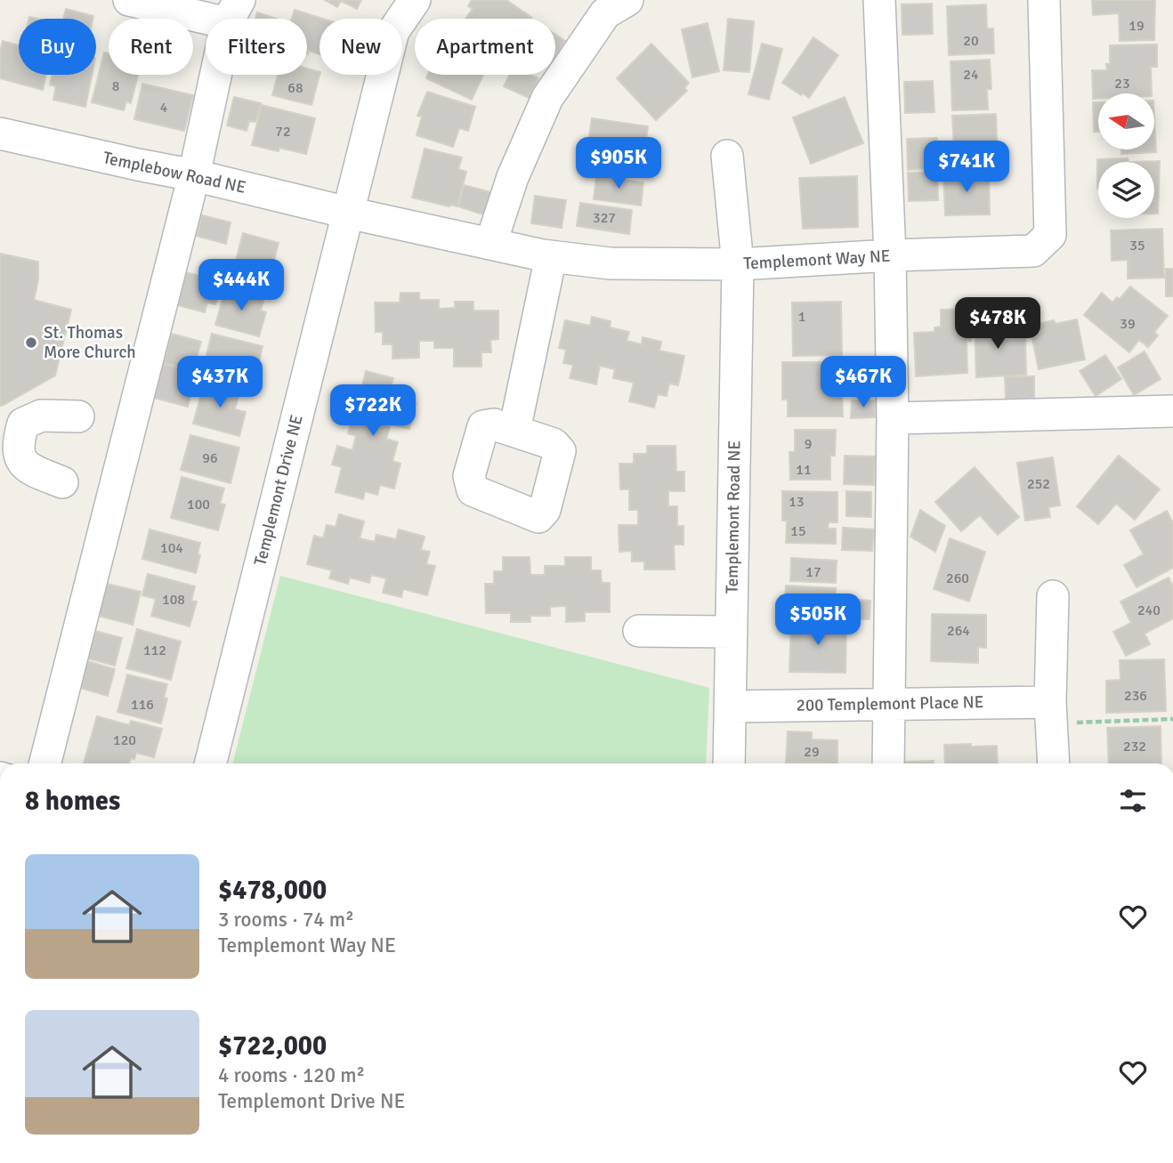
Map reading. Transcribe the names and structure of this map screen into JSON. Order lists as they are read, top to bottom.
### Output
{
  "streets": {
    "street": [
      "Templebow Road NE",
      "Templemont Way NE",
      "Templemont Drive NE",
      "Templemont Road NE",
      "200 Templemont Place NE"
    ]
  },
  "crossings": [
    ["Templebow Road NE", "Templemont Way NE"],
    ["Templebow Road NE", "Templemont Drive NE"],
    ["Templemont Way NE", "Templemont Drive NE"],
    ["Templemont Way NE", "Templemont Road NE"],
    ["Templemont Road NE", "200 Templemont Place NE"]
  ],
  "places": ["St. Thomas More Church"],
  "house_numbers": [
    "19",
    "20",
    "24",
    "23",
    "8",
    "68",
    "4",
    "72",
    "327",
    "35",
    "1",
    "39",
    "9",
    "96",
    "11",
    "252",
    "13",
    "100",
    "15",
    "104",
    "17",
    "260",
    "108",
    "240",
    "264",
    "112",
    "236",
    "116",
    "120",
    "232",
    "29"
  ],
  "north": "left",
  "page": {
    "chip": [
      "Buy",
      "Rent",
      "Filters",
      "New",
      "Apartment"
    ],
    "price": [
      "$905K",
      "$741K",
      "$444K",
      "$478K",
      "$437K",
      "$467K",
      "$722K",
      "$505K"
    ],
    "heading": "8 homes",
    "list": [
      {
        "name": "$478,000",
        "note": "3 rooms · 74 m² · Templemont Way NE"
      },
      {
        "name": "$722,000",
        "note": "4 rooms · 120 m² · Templemont Drive NE"
      }
    ]
  }
}
